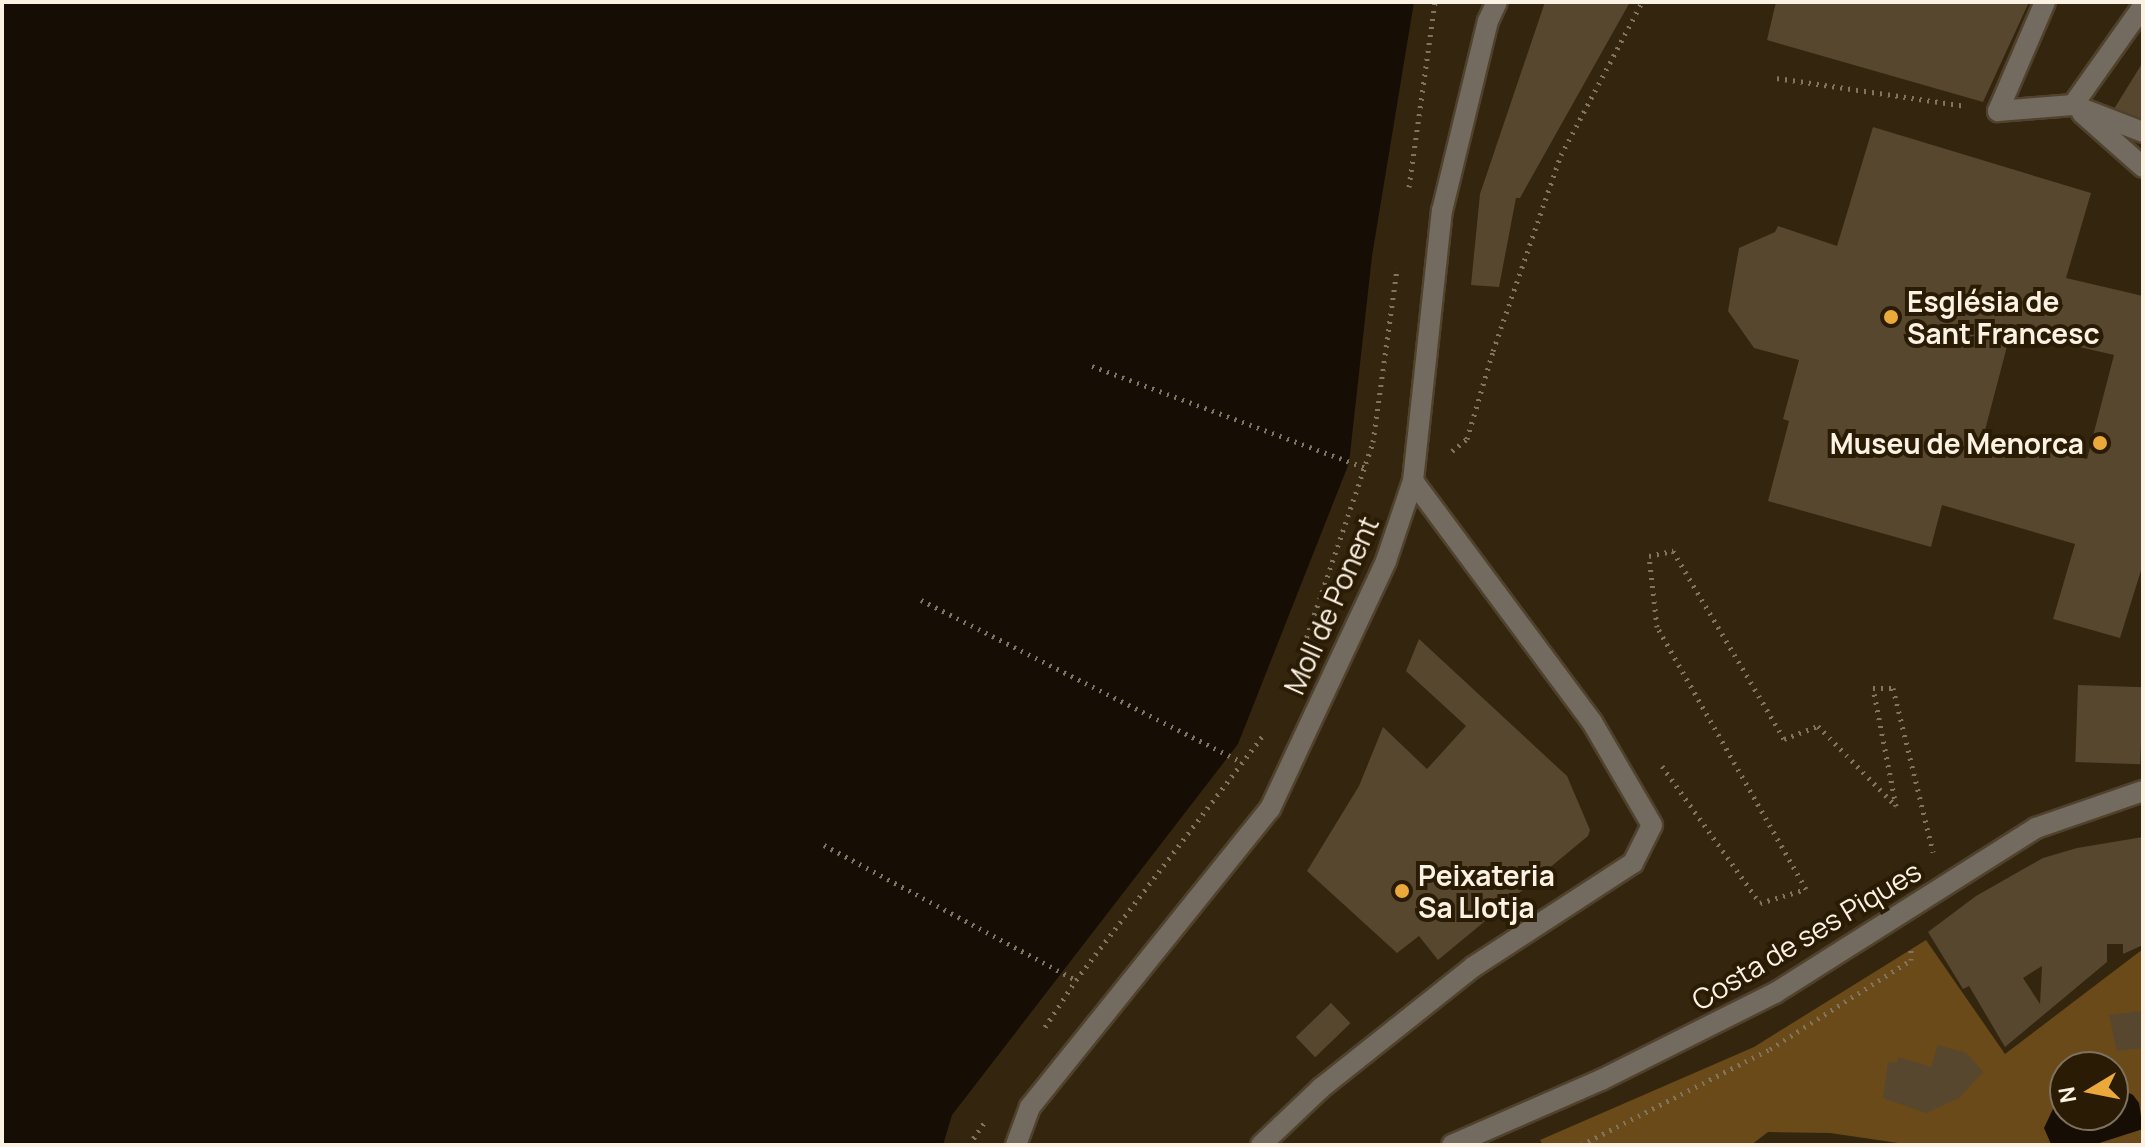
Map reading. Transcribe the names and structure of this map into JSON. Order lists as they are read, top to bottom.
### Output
{
  "streets": {
    "street": ["Moll de Ponent", "Costa de ses Piques"]
  },
  "places": ["Església de Sant Francesc", "Museu de Menorca", "Peixateria Sa Llotja"],
  "north": "left"
}
